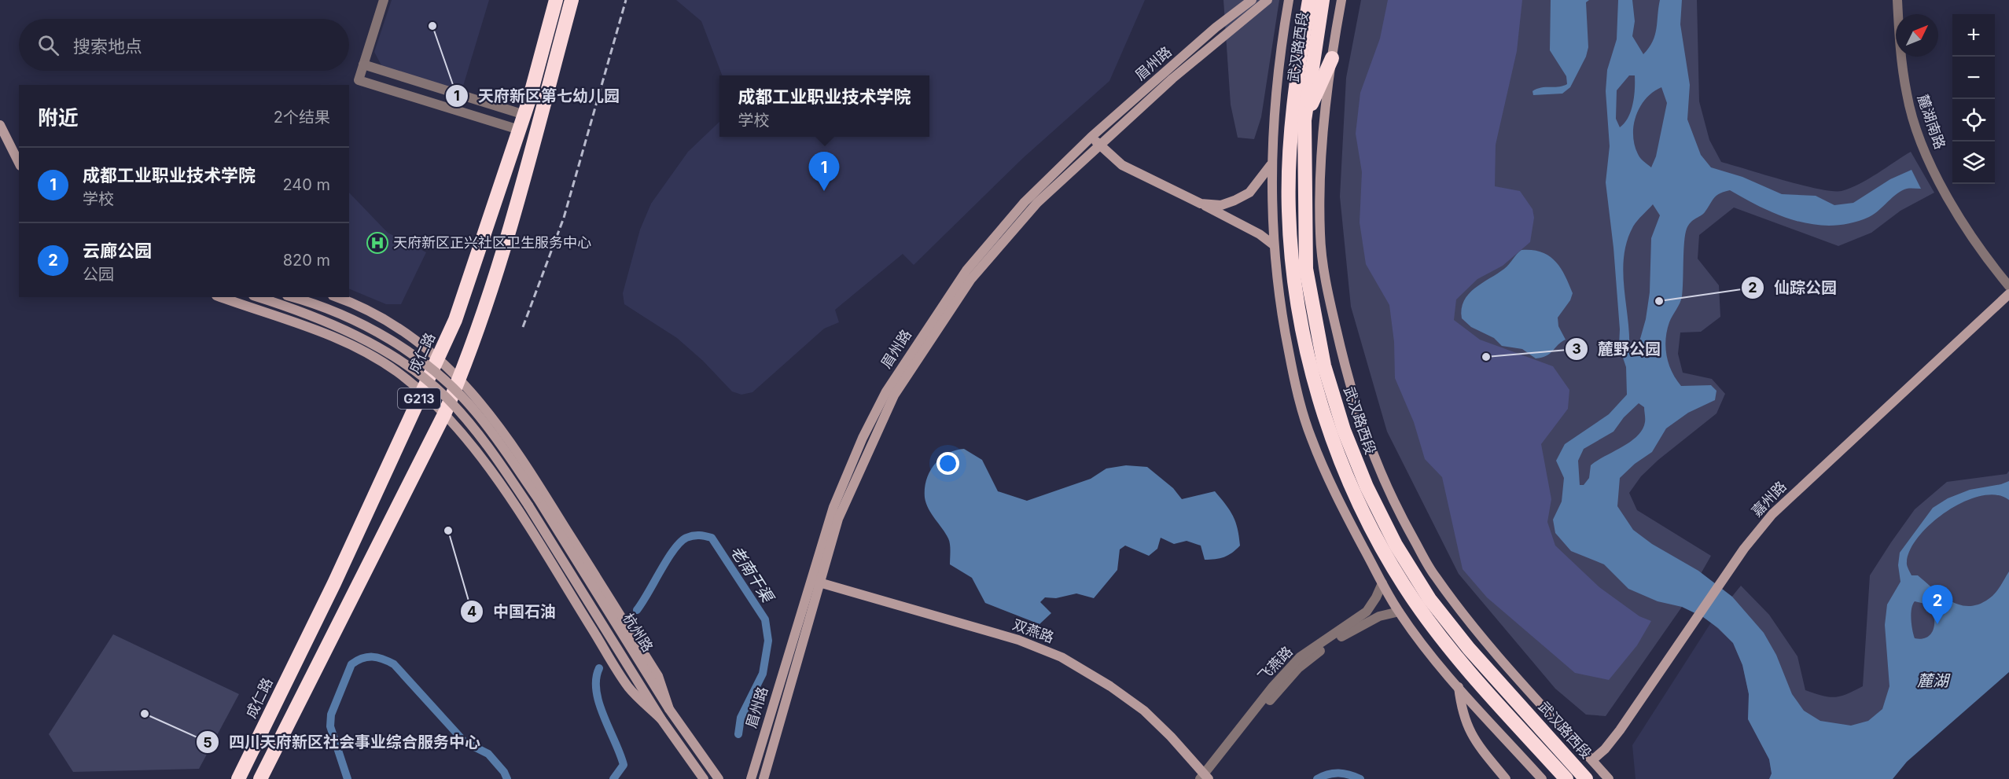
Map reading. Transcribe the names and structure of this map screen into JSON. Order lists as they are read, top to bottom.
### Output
{
  "streets": {
    "highway": ["武汉路西段", "成仁路", "G213"],
    "main road": [
      "眉州路",
      "嘉州路",
      "双燕路",
      "杭州路"
    ],
    "street": ["麓湖南路", "飞燕路"]
  },
  "crossings": [
    ["眉州路", "双燕路"],
    ["双燕路", "飞燕路"]
  ],
  "water": ["老南干渠", "麓湖"],
  "places": {
    "other": [
      "天府新区第七幼儿园",
      "仙踪公园",
      "麓野公园",
      "中国石油",
      "四川天府新区社会事业综合服务中心"
    ],
    "hospital": ["天府新区正兴社区卫生服务中心"]
  },
  "north": "top right",
  "page": {
    "map_buttons": ["+", "−"],
    "search": "搜索地点",
    "popup": ["成都工业职业技术学院", "学校"],
    "heading": ["附近", "2个结果"],
    "list": [
      {
        "mark": "1",
        "name": "成都工业职业技术学院",
        "note": "学校",
        "value": "240 m"
      },
      {
        "mark": "2",
        "name": "云廊公园",
        "note": "公园",
        "value": "820 m"
      }
    ],
    "pins": ["1", "2"]
  }
}
